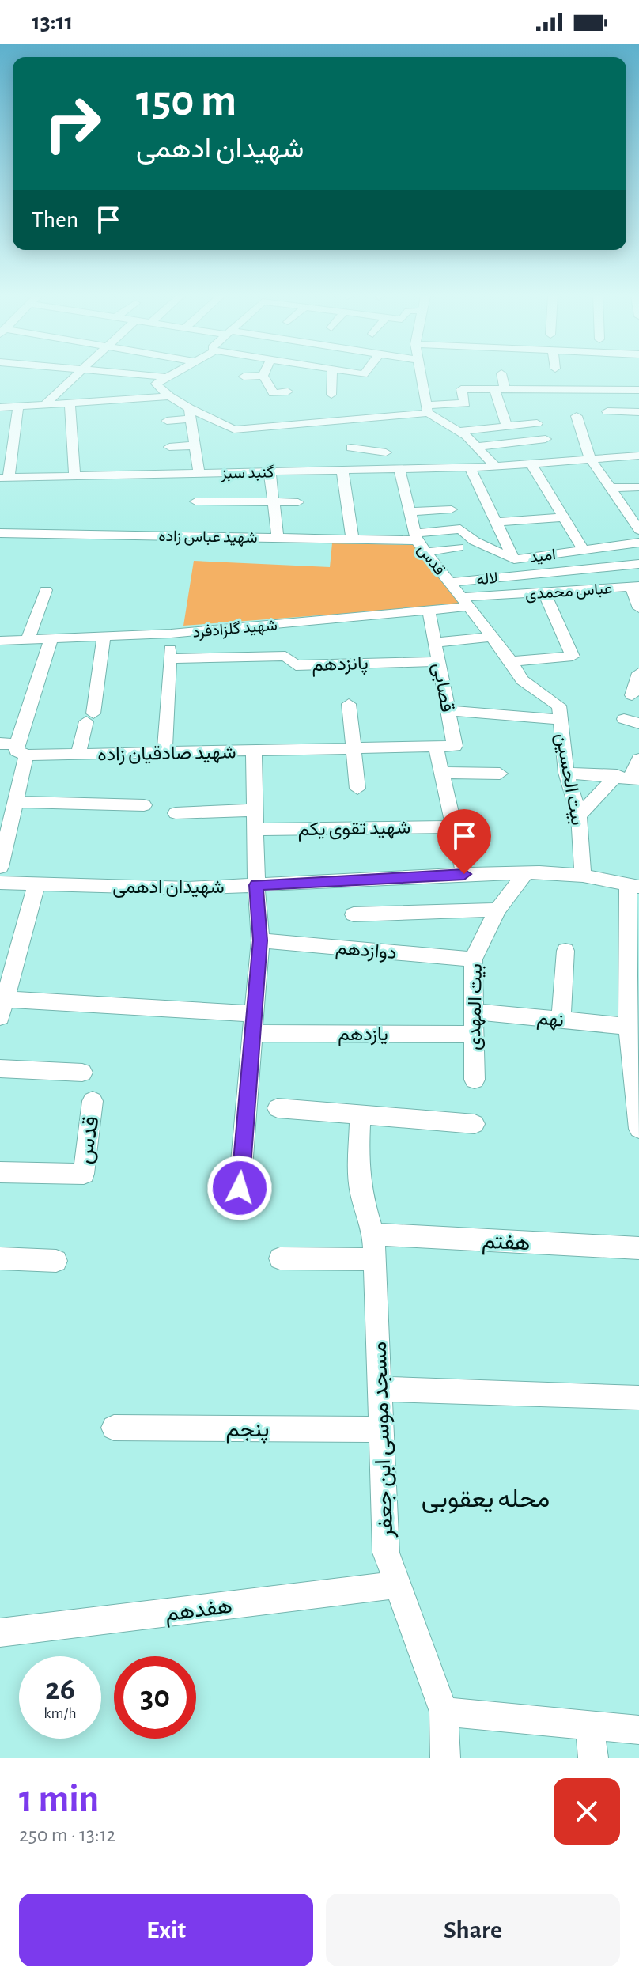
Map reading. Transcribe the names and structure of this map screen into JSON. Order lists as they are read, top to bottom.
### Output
{
  "streets": {
    "street": [
      "گنبد سبز",
      "شهید عباس زاده",
      "امید",
      "قدس",
      "لاله",
      "عباس محمدی",
      "شهید گلزادفرد",
      "پانزدهم",
      "قصابی",
      "شهید صادقیان زاده",
      "بیت الحسین",
      "شهید تقوی یکم",
      "شهیدان ادهمی",
      "دوازدهم",
      "بیت المهدی",
      "نهم",
      "یازدهم",
      "هفتم",
      "پنجم",
      "مسجد موسی ابن جعفر",
      "هفدهم"
    ]
  },
  "crossings": [
    ["گنبد سبز", "قدس"],
    ["شهید عباس زاده", "امید"],
    ["شهید عباس زاده", "قدس"],
    ["امید", "قدس"],
    ["قدس", "لاله"],
    ["قدس", "عباس محمدی"],
    ["قدس", "شهید گلزادفرد"],
    ["قدس", "بیت الحسین"],
    ["عباس محمدی", "شهید گلزادفرد"],
    ["عباس محمدی", "بیت الحسین"],
    ["شهید گلزادفرد", "قصابی"],
    ["شهید گلزادفرد", "بیت الحسین"],
    ["پانزدهم", "قصابی"],
    ["قصابی", "شهید صادقیان زاده"],
    ["بیت الحسین", "شهیدان ادهمی"],
    ["شهیدان ادهمی", "بیت المهدی"],
    ["دوازدهم", "بیت المهدی"],
    ["بیت المهدی", "نهم"],
    ["بیت المهدی", "یازدهم"],
    ["هفتم", "مسجد موسی ابن جعفر"],
    ["پنجم", "مسجد موسی ابن جعفر"],
    ["مسجد موسی ابن جعفر", "هفدهم"]
  ],
  "districts": ["محله یعقوبی"],
  "page": {
    "status": "13:11",
    "turn": ["150 m", "شهیدان ادهمی"],
    "then": "Then",
    "speed": "26 km/h",
    "limit": "30",
    "heading": ["1 min", "250 m · 13:12"],
    "buttons": ["Exit", "Share"]
  }
}
